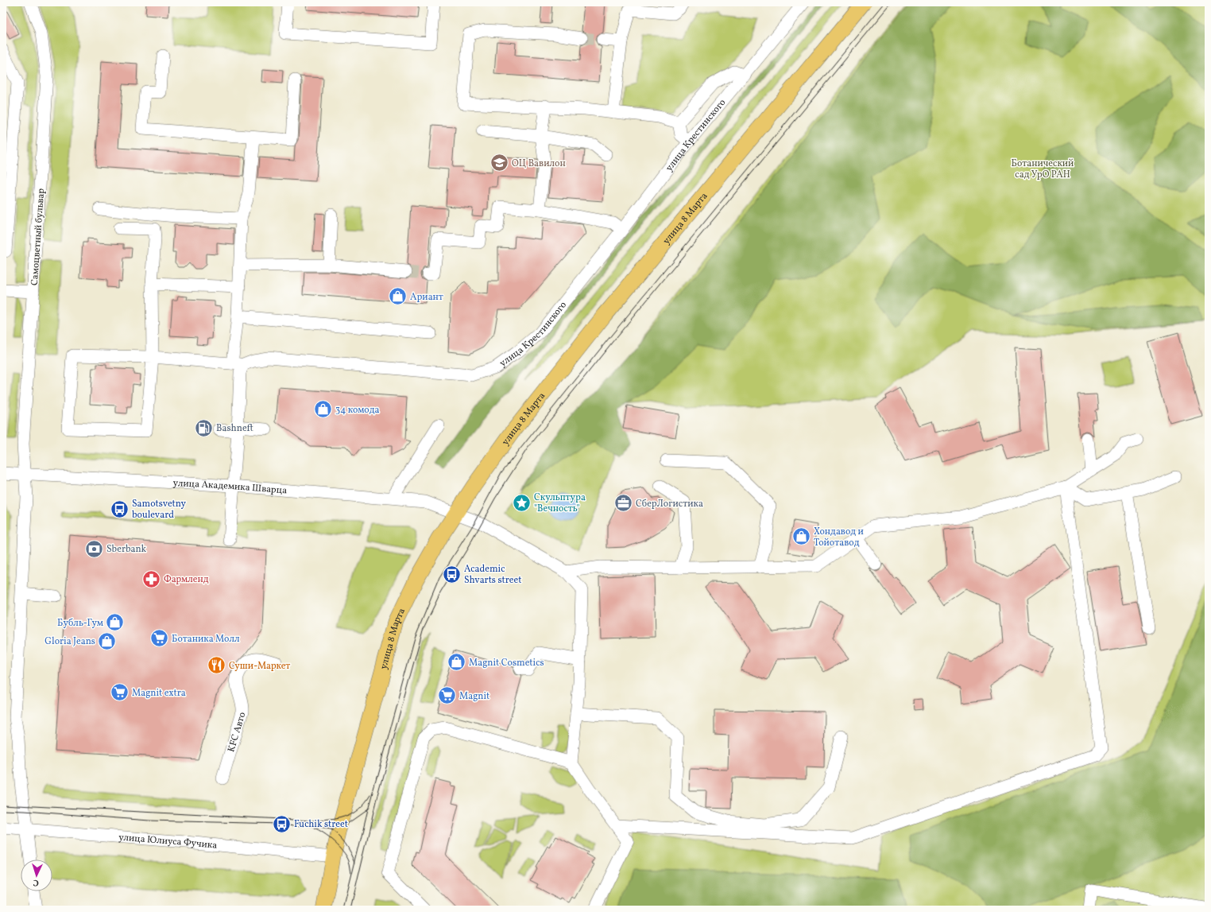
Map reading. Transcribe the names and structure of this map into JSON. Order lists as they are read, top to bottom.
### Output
{
  "streets": {
    "main road": ["улица 8 Марта"],
    "street": [
      "улица Крестинского",
      "Самоцветный бульвар",
      "улица Академика Шварца",
      "KFC Авто",
      "улица Юлиуса Фучика"
    ]
  },
  "crossings": [
    ["улица 8 Марта", "улица Академика Шварца"],
    ["улица 8 Марта", "улица Юлиуса Фучика"],
    ["Самоцветный бульвар", "улица Академика Шварца"],
    ["Самоцветный бульвар", "улица Юлиуса Фучика"]
  ],
  "parks": ["Ботанический сад УрО РАН"],
  "places": {
    "school or university": ["ОЦ Вавилон"],
    "shop": [
      "Ариант",
      "34 комода",
      "Хондавод и Тойотавод",
      "Бубль-Гум",
      "Gloria Jeans",
      "Magnit Cosmetics"
    ],
    "fuel station": ["Bashneft"],
    "place": ["Скульптура \"Вечность\""],
    "office": ["СберЛогистика"],
    "bus stop": ["Samotsvetny boulevard", "Academic Shvarts street", "Fuchik street"],
    "bank": ["Sberbank"],
    "pharmacy": ["Фармленд"],
    "supermarket": ["Ботаника Молл", "Magnit extra", "Magnit"],
    "restaurant": ["Суши-Маркет"]
  },
  "north": "bottom"
}
